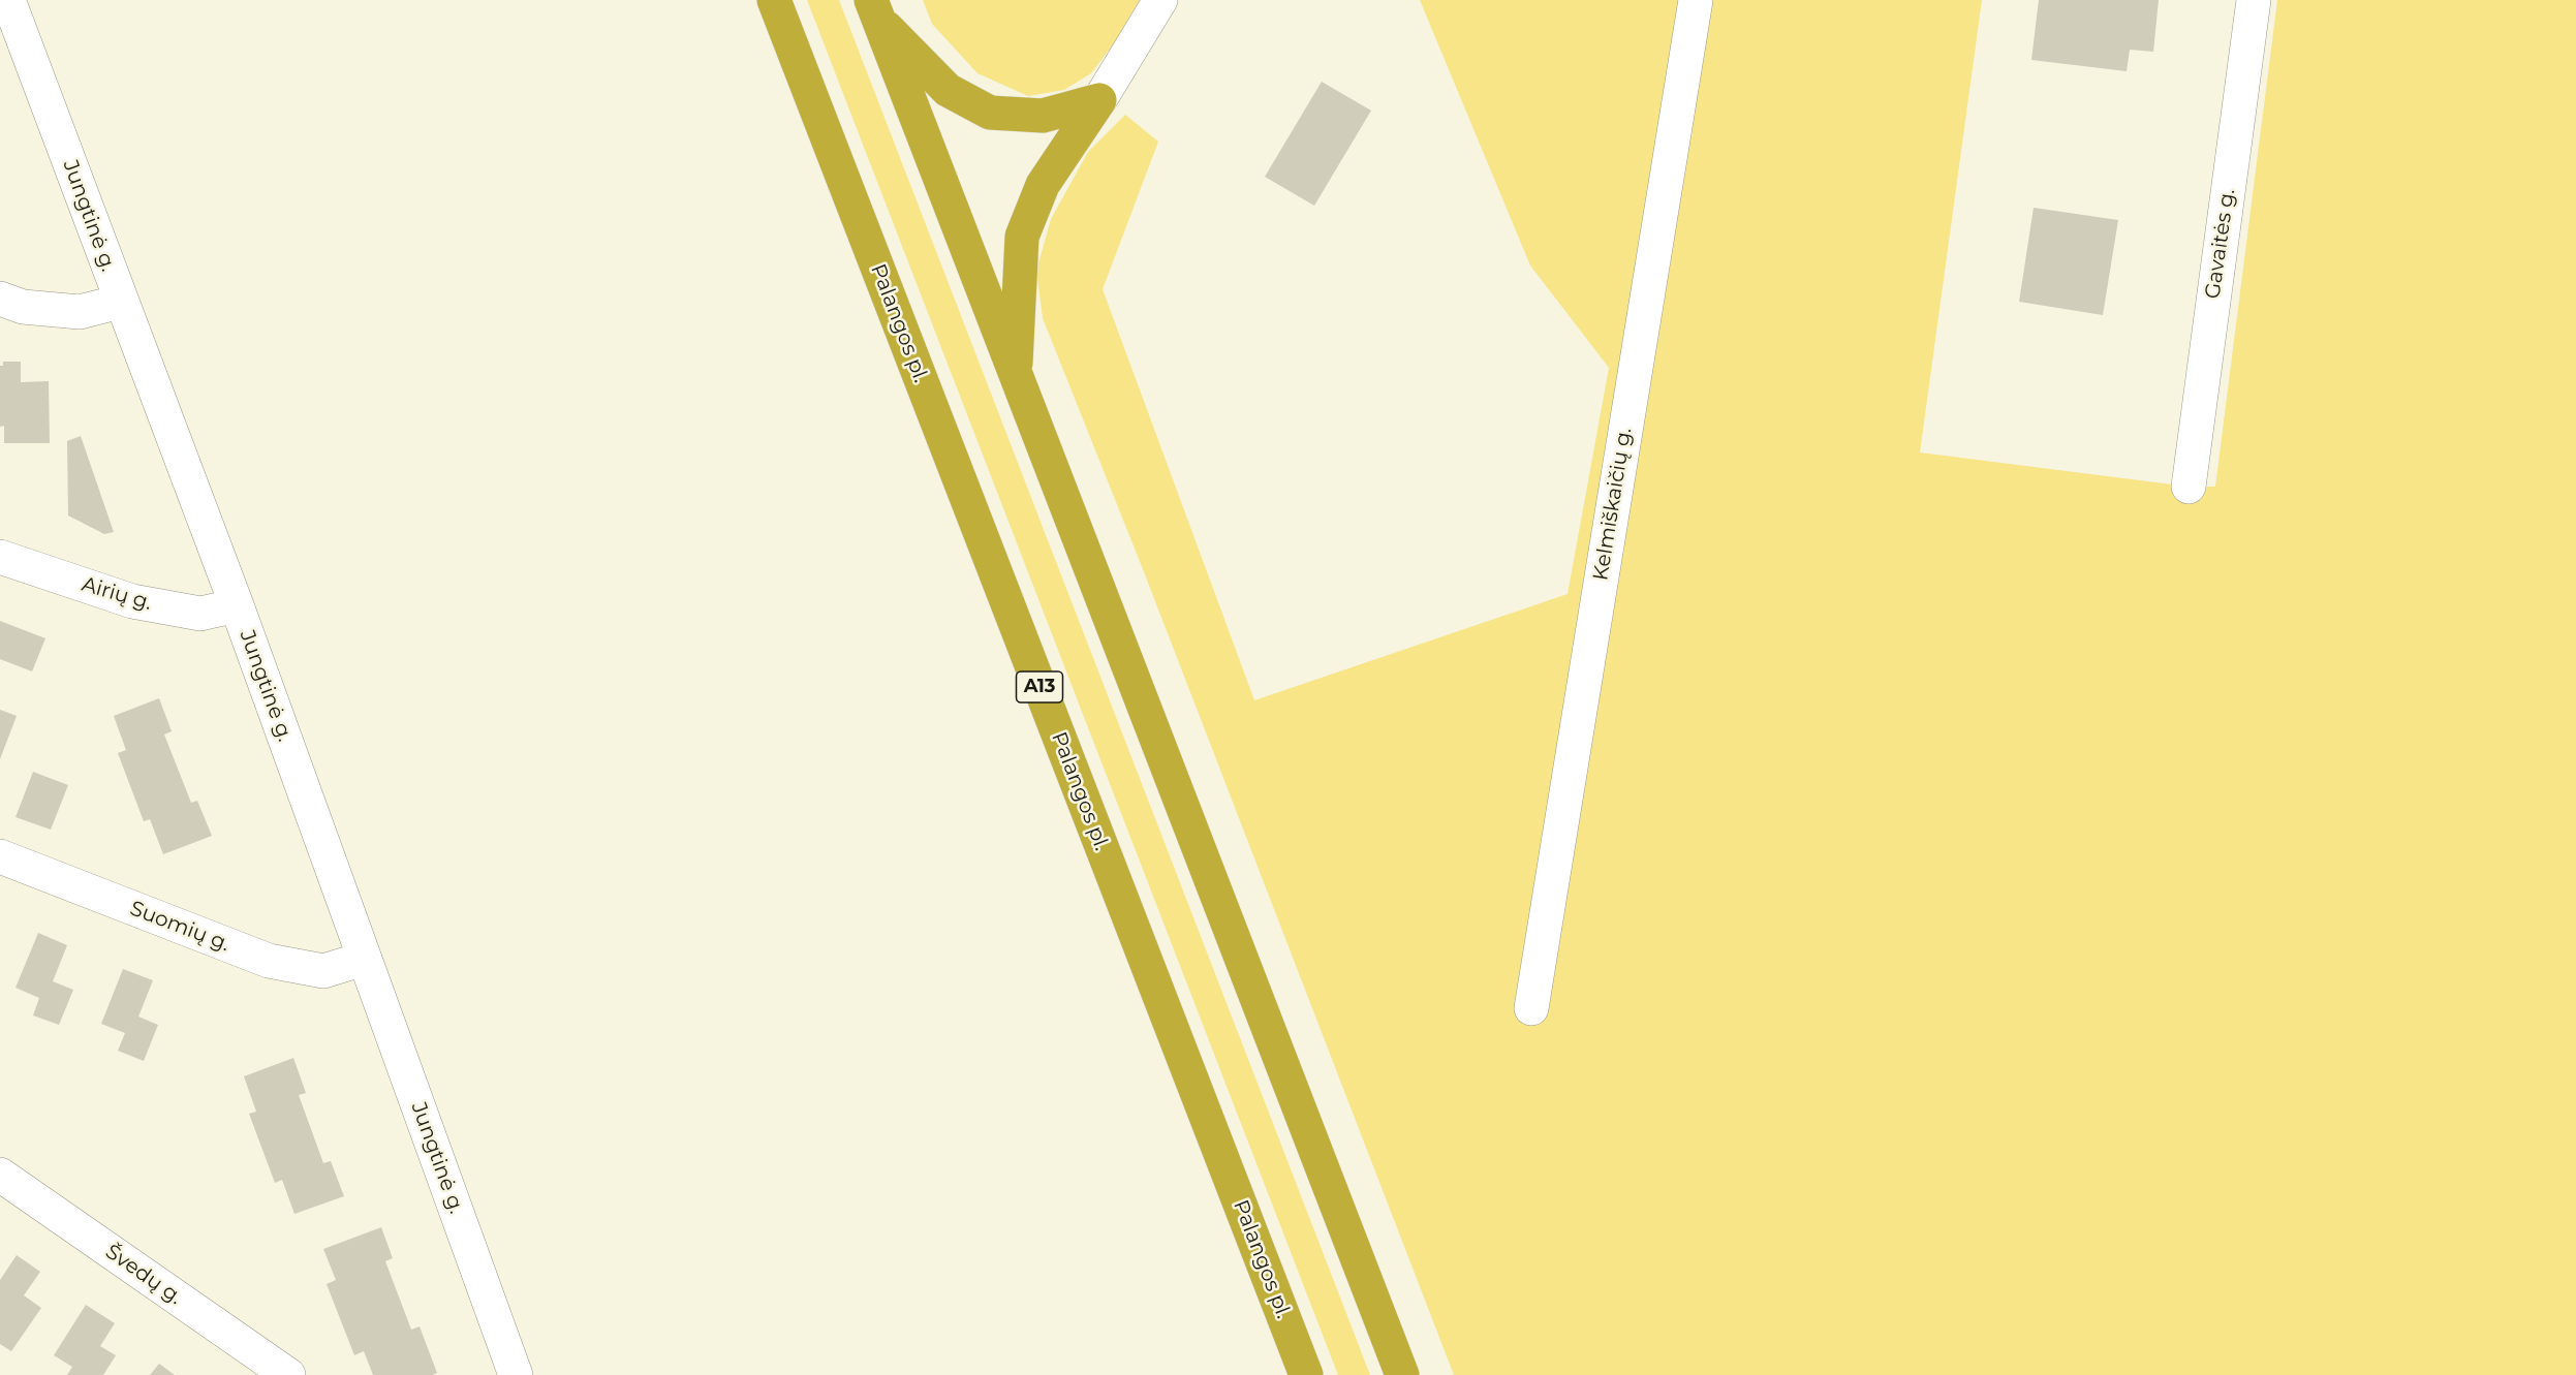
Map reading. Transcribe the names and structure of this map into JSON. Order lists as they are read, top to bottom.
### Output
{
  "streets": {
    "highway": ["Palangos pl.", "A13"],
    "street": [
      "Jungtinė g.",
      "Gavaitės g.",
      "Kelmiškaičių g.",
      "Airių g.",
      "Suomių g.",
      "Švedų g."
    ]
  },
  "crossings": [
    ["Jungtinė g.", "Airių g."],
    ["Jungtinė g.", "Suomių g."]
  ]
}
